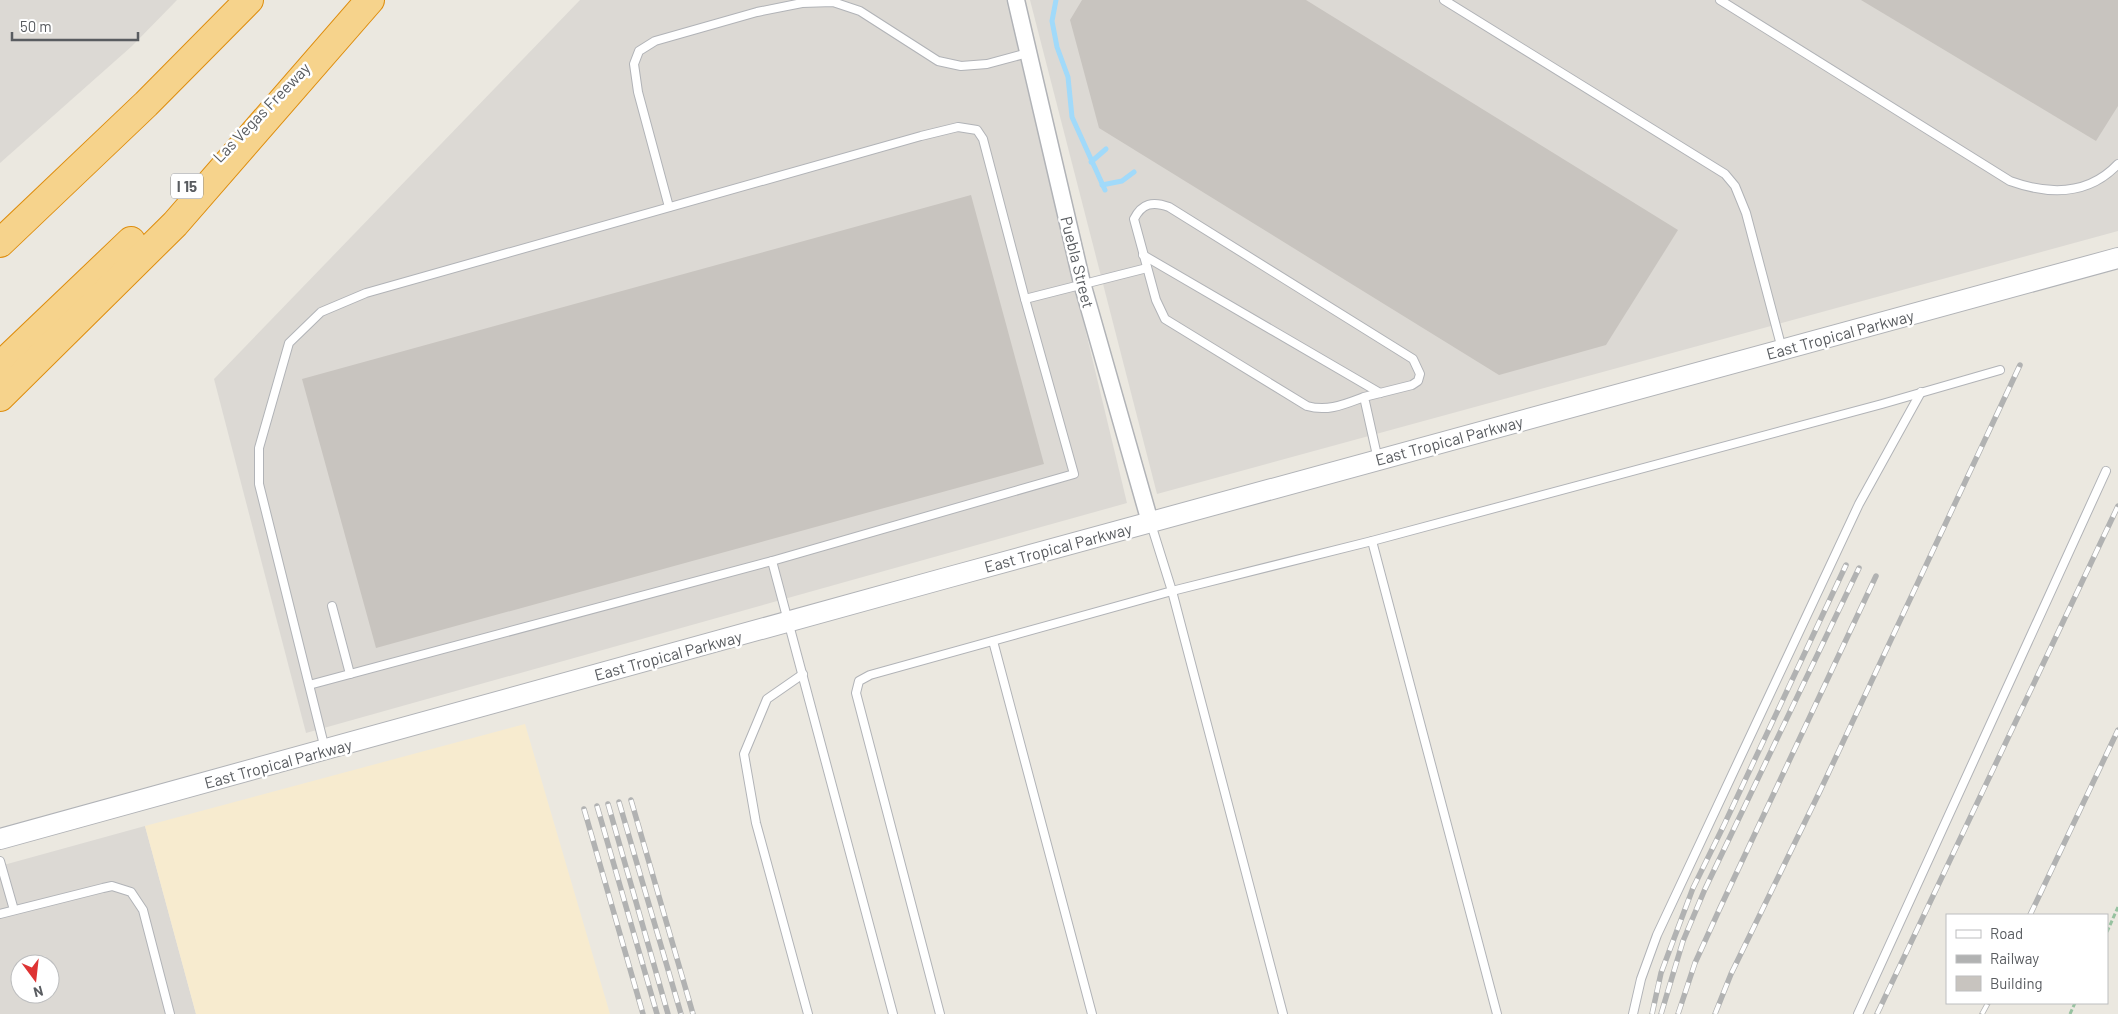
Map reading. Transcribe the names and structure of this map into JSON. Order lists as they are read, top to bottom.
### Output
{
  "streets": {
    "highway": ["Las Vegas Freeway", "I 15"],
    "street": ["Puebla Street", "East Tropical Parkway"]
  },
  "crossings": [
    ["Puebla Street", "East Tropical Parkway"]
  ],
  "legend": ["Road", "Railway", "Building"],
  "scale_bar": "50 m",
  "north": "bottom"
}
